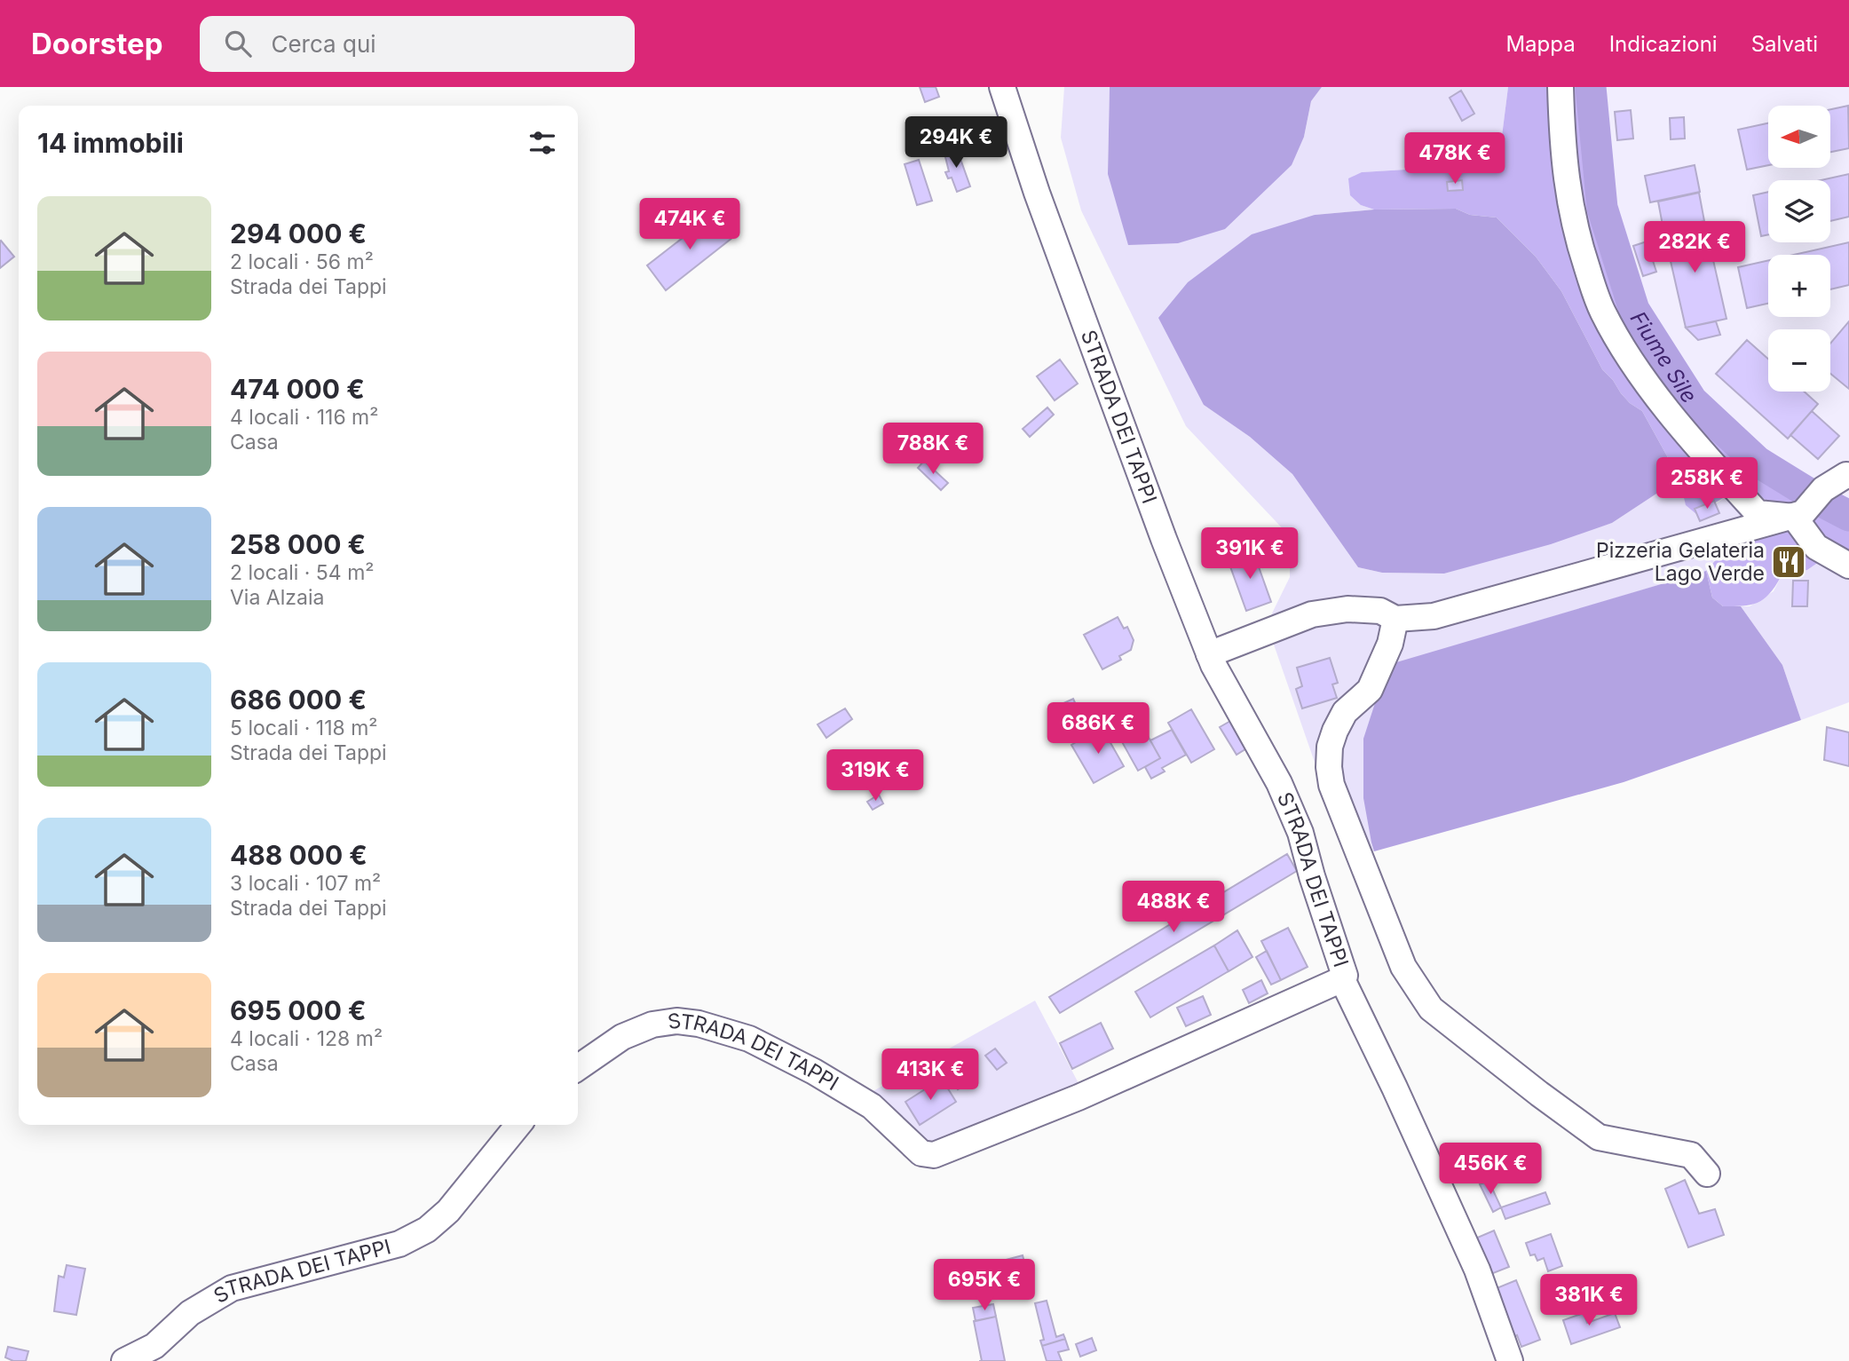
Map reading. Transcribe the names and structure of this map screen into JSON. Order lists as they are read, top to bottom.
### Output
{
  "streets": {
    "street": ["STRADA DEI TAPPI"]
  },
  "water": ["Fiume Sile"],
  "places": {
    "restaurant": ["Pizzeria Gelateria Lago Verde"]
  },
  "north": "left",
  "page": {
    "header": "Doorstep",
    "search": "Cerca qui",
    "nav": ["Mappa", "Indicazioni", "Salvati"],
    "map_buttons": ["+", "−"],
    "heading": "14 immobili",
    "price": [
      "294K €",
      "478K €",
      "474K €",
      "282K €",
      "788K €",
      "258K €",
      "391K €",
      "686K €",
      "319K €",
      "488K €",
      "413K €",
      "456K €",
      "695K €",
      "381K €"
    ],
    "list": [
      {
        "name": "294 000 €",
        "note": "2 locali · 56 m² · Strada dei Tappi"
      },
      {
        "name": "474 000 €",
        "note": "4 locali · 116 m² · Casa"
      },
      {
        "name": "258 000 €",
        "note": "2 locali · 54 m² · Via Alzaia"
      },
      {
        "name": "686 000 €",
        "note": "5 locali · 118 m² · Strada dei Tappi"
      },
      {
        "name": "488 000 €",
        "note": "3 locali · 107 m² · Strada dei Tappi"
      },
      {
        "name": "695 000 €",
        "note": "4 locali · 128 m² · Casa"
      }
    ]
  }
}
